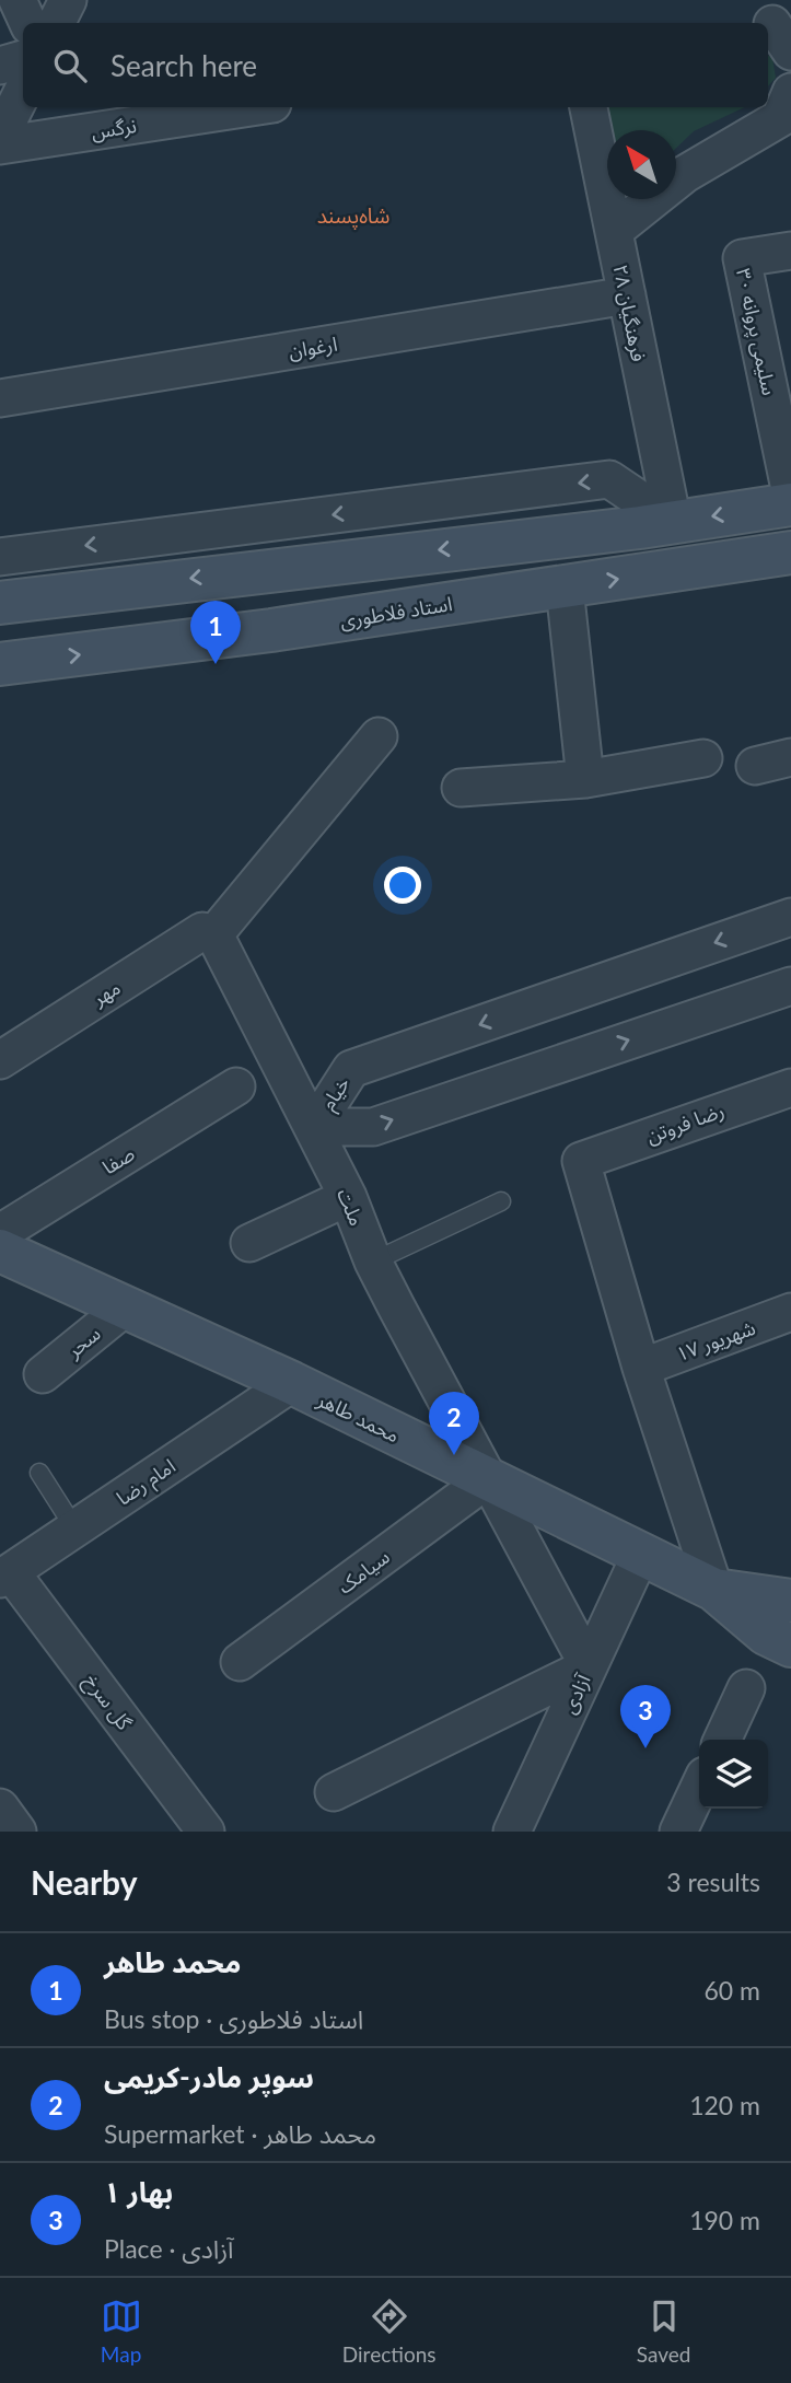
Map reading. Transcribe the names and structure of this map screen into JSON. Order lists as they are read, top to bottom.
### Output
{
  "streets": {
    "main road": ["استاد فلاطوری", "محمد طاهر"],
    "street": [
      "نرگس",
      "فرهنگیان ۲۸",
      "سلیمی پروانه ۳۰",
      "ارغوان",
      "مهر",
      "خیام",
      "رضا فروتن",
      "صفا",
      "ملت",
      "۱۷ شهریور",
      "سحر",
      "امام رضا",
      "سیامک",
      "آزادی",
      "گل سرخ"
    ]
  },
  "crossings": [
    ["فرهنگیان ۲۸", "ارغوان"],
    ["مهر", "ملت"],
    ["خیام", "ملت"],
    ["رضا فروتن", "۱۷ شهریور"],
    ["ملت", "محمد طاهر"],
    ["ملت", "سیامک"],
    ["ملت", "آزادی"],
    ["سحر", "محمد طاهر"],
    ["محمد طاهر", "امام رضا"],
    ["محمد طاهر", "سیامک"],
    ["محمد طاهر", "آزادی"],
    ["امام رضا", "گل سرخ"]
  ],
  "districts": ["شاه‌پسند"],
  "north": "top left",
  "page": {
    "search": "Search here",
    "pins": ["1", "2", "3"],
    "heading": ["Nearby", "3 results"],
    "list": [
      {
        "mark": "1",
        "name": "محمد طاهر",
        "note": "Bus stop · استاد فلاطوری",
        "value": "60 m"
      },
      {
        "mark": "2",
        "name": "سوپر مادر-کریمی",
        "note": "Supermarket · محمد طاهر",
        "value": "120 m"
      },
      {
        "mark": "3",
        "name": "بهار ۱",
        "note": "Place · آزادی",
        "value": "190 m"
      }
    ],
    "nav": ["Map", "Directions", "Saved"]
  }
}
